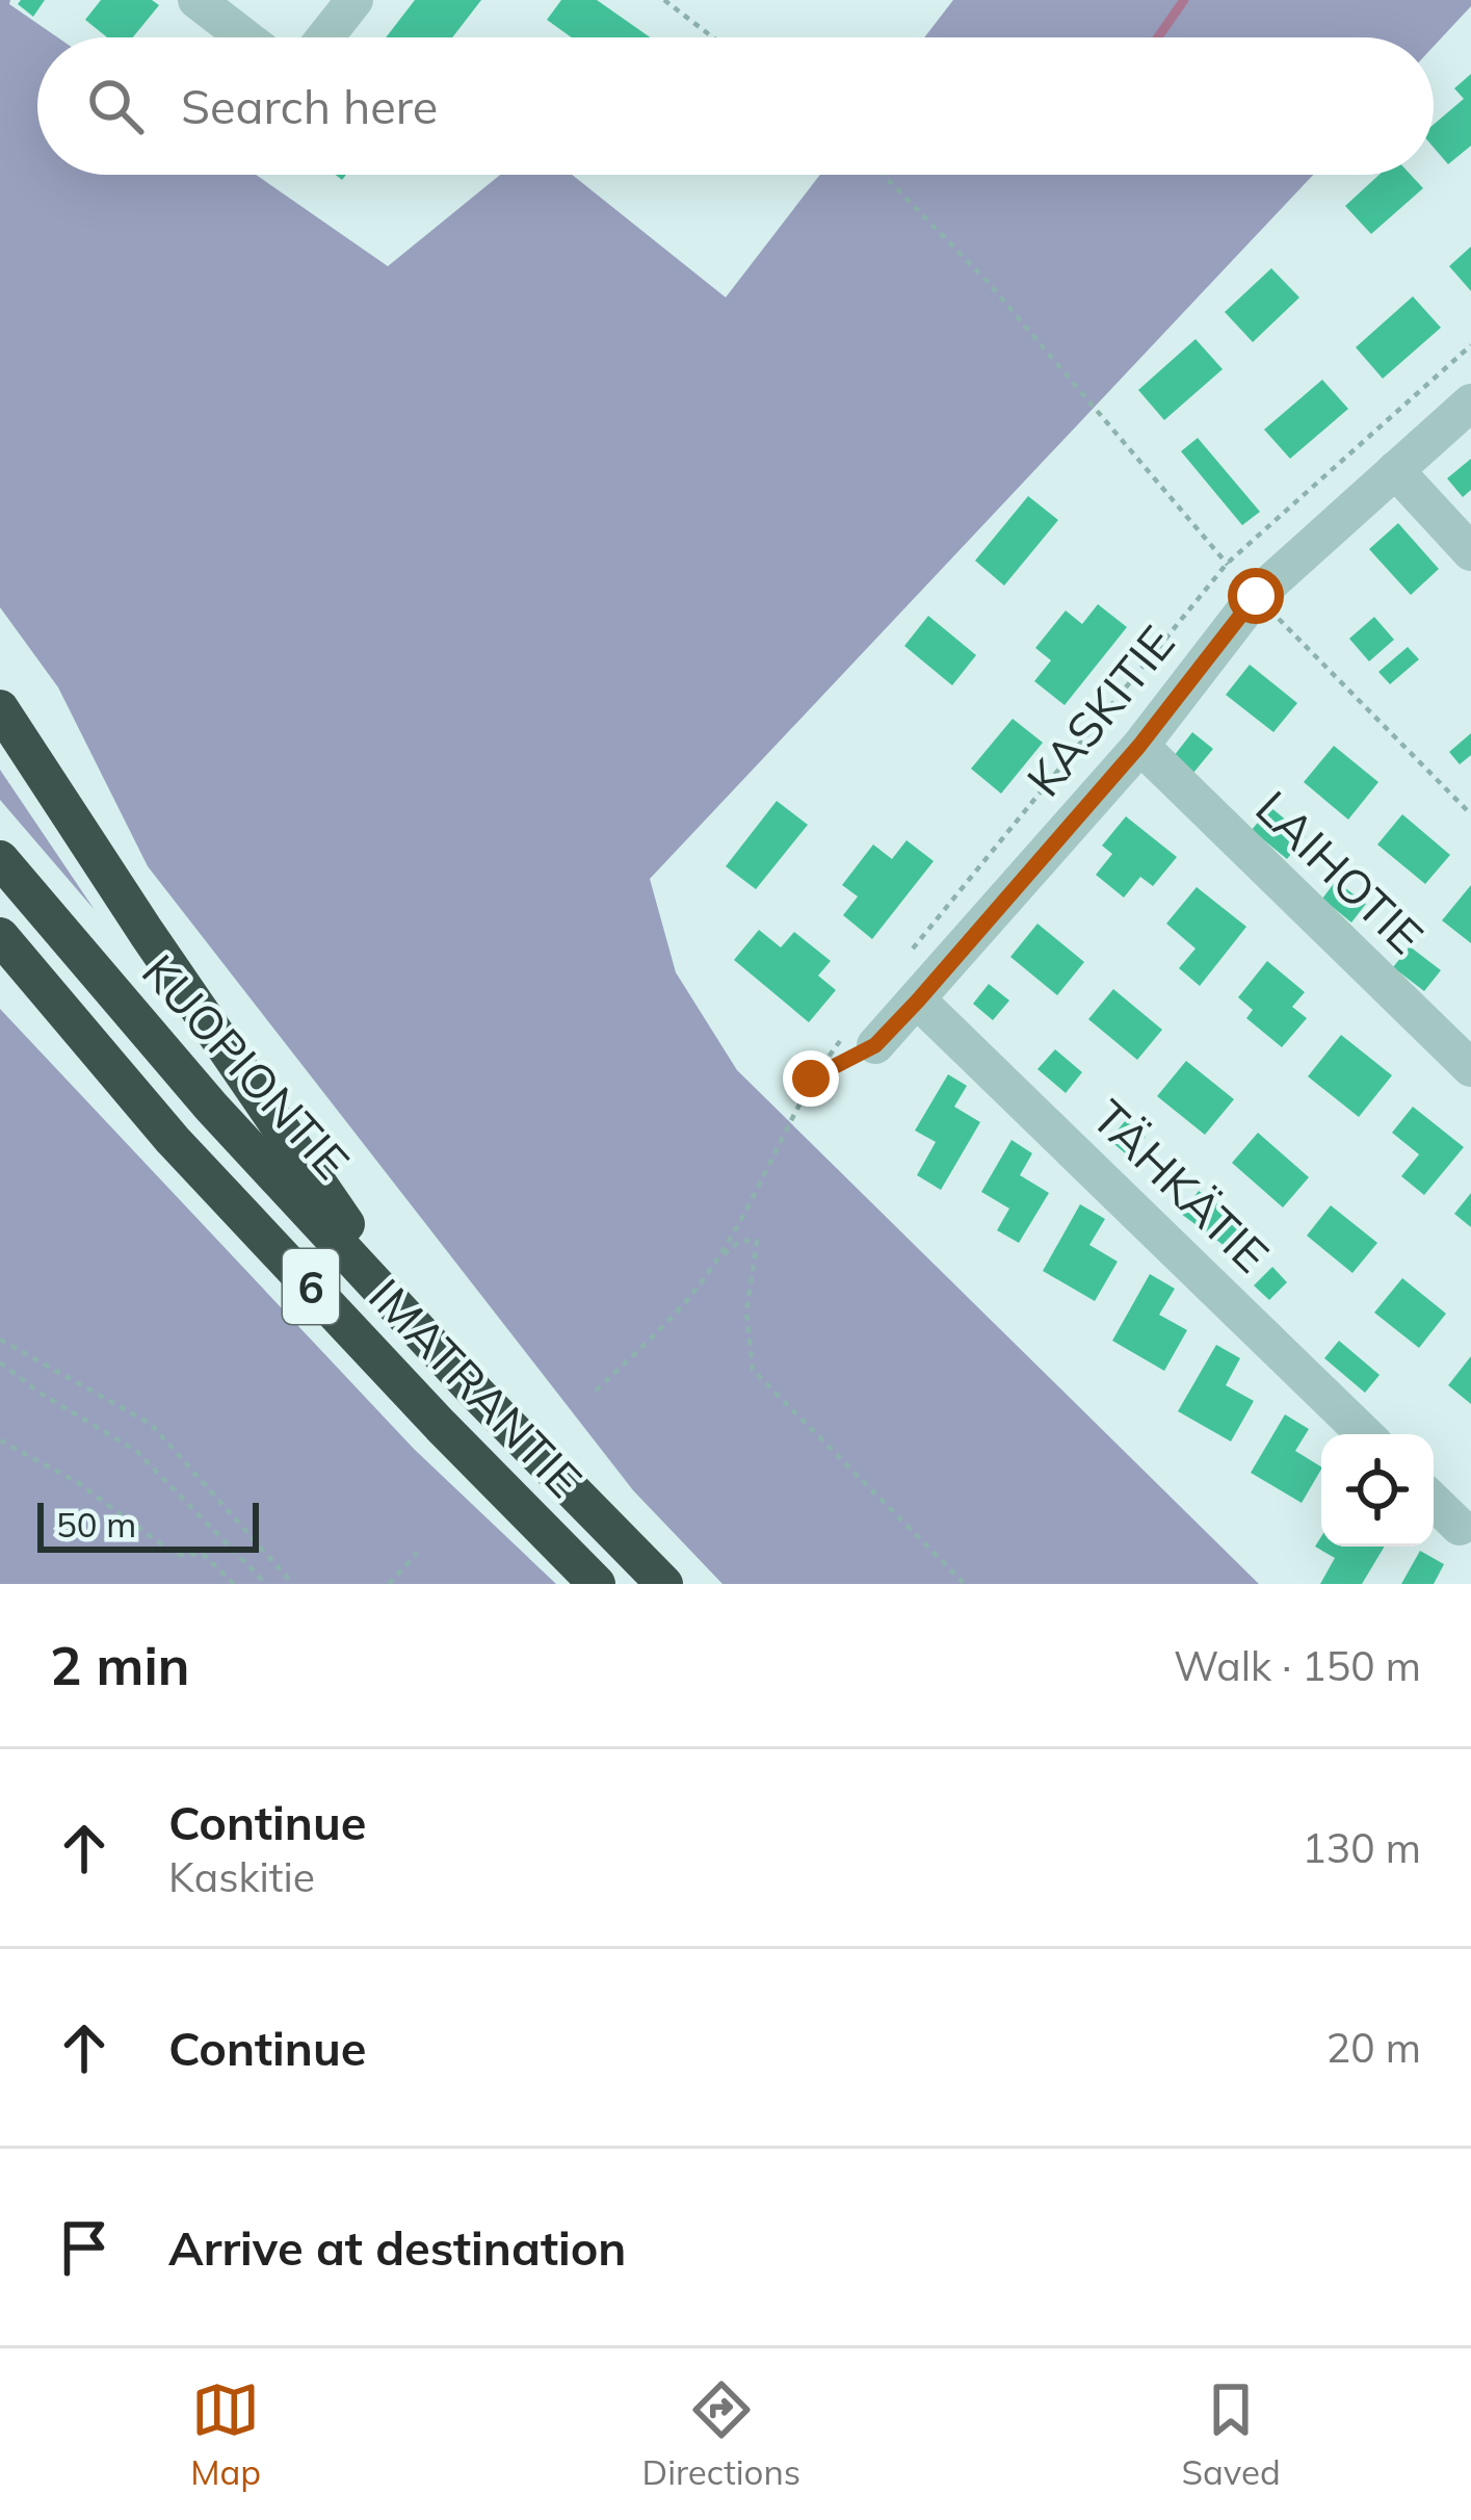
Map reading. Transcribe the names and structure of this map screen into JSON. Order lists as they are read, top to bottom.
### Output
{
  "streets": {
    "highway": ["KUOPIONTIE", "6", "IMATRANTIE"],
    "street": ["KASKITIE", "LAIHOTIE", "TÄHKÄTIE"]
  },
  "crossings": [
    ["KASKITIE", "LAIHOTIE"],
    ["KASKITIE", "TÄHKÄTIE"],
    ["KUOPIONTIE", "IMATRANTIE"]
  ],
  "scale_bar": "50 m",
  "page": {
    "search": "Search here",
    "scale": "50 m",
    "heading": ["2 min", "Walk · 150 m"],
    "list": [
      ["Continue", "Kaskitie", "130 m"],
      ["Continue", "20 m"],
      "Arrive at destination"
    ],
    "nav": ["Map", "Directions", "Saved"]
  }
}
